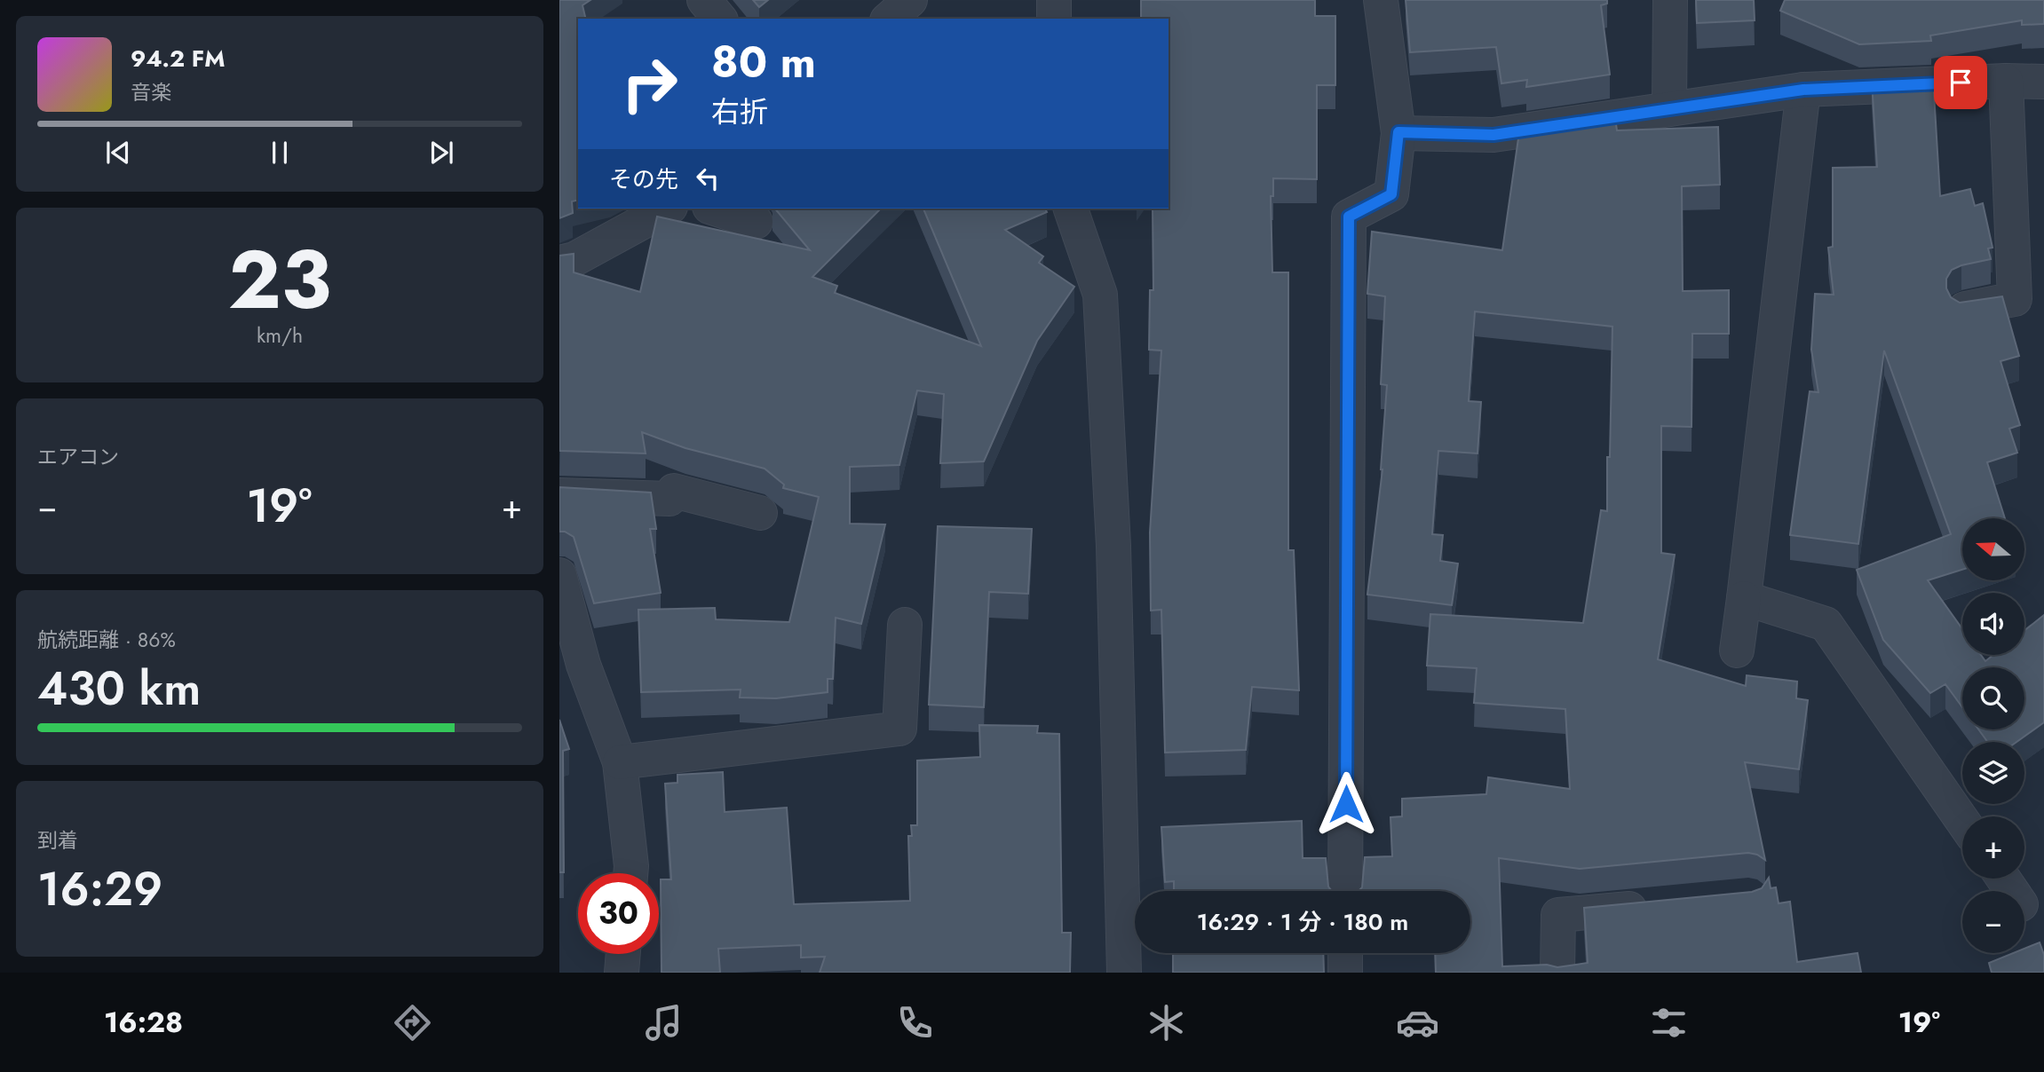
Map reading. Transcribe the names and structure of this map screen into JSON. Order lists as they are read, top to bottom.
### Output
{
  "north": "left",
  "page": {
    "turn": ["80 m", "右折"],
    "song": ["94.2 FM", "音楽"],
    "then": "その先",
    "tile": [
      ["23", "km/h"],
      "エアコン",
      ["航続距離 · 86%", "430 km"],
      ["到着", "16:29"]
    ],
    "heat": ["−", "19°", "+"],
    "map_buttons": ["+", "−"],
    "limit": "30",
    "trip": "16:29 · 1 分 · 180 m",
    "tabs": ["16:28", "19°"]
  }
}
